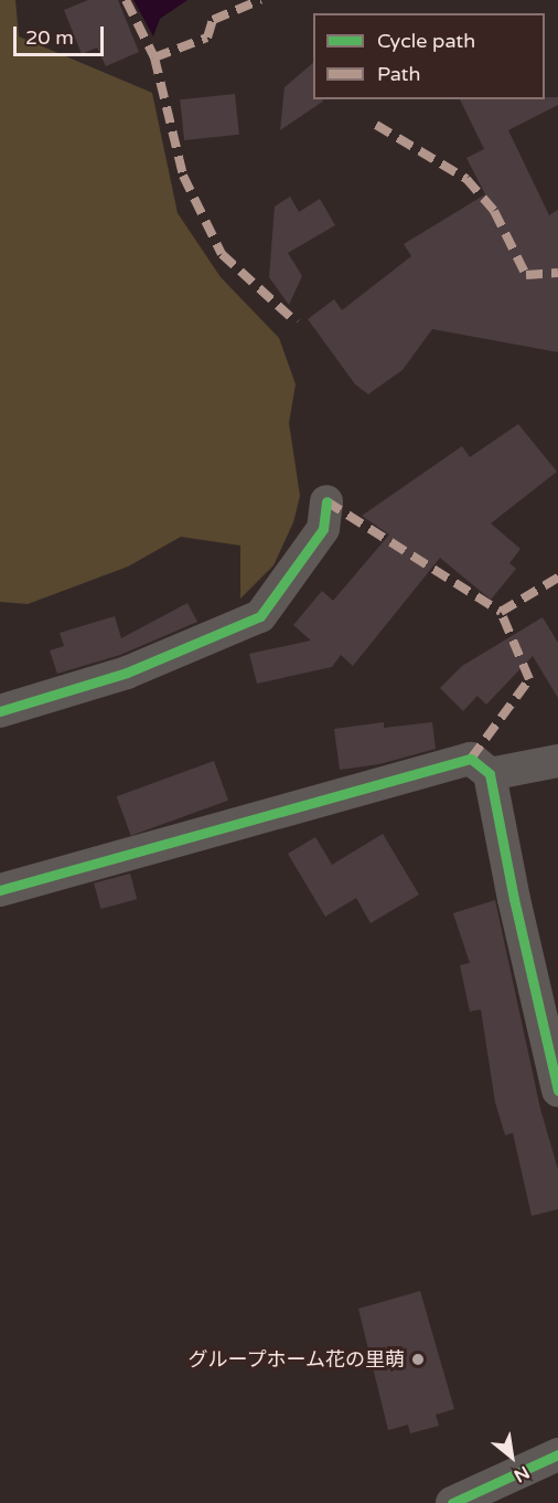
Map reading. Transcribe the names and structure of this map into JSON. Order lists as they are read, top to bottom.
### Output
{
  "places": ["グループホーム花の里萌"],
  "legend": ["Cycle path", "Path"],
  "scale_bar": "20 m",
  "north": "bottom right"
}
